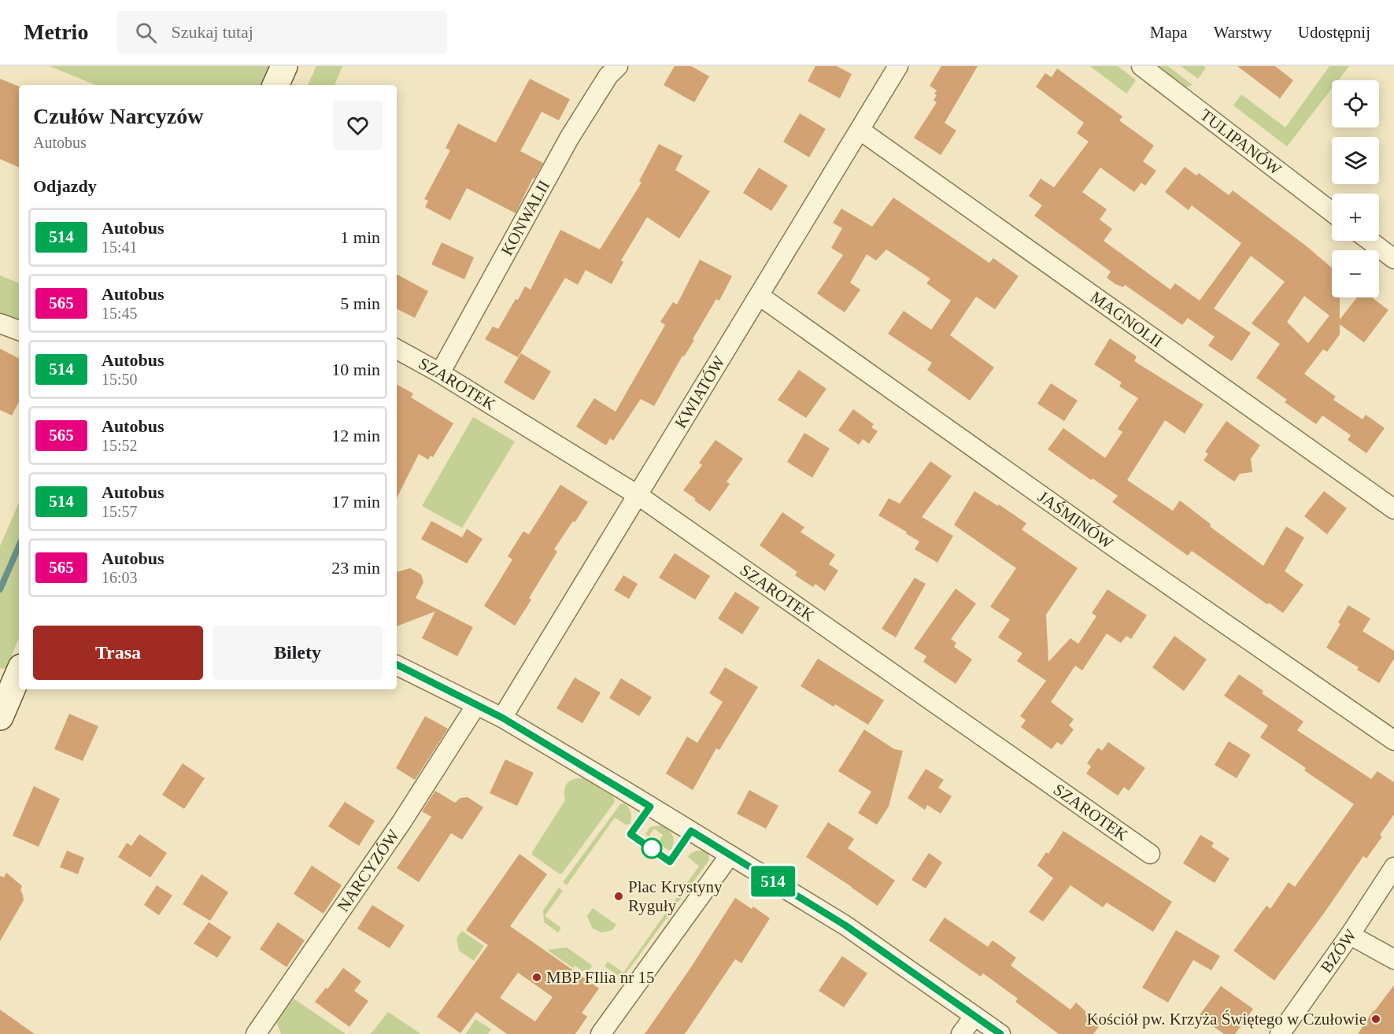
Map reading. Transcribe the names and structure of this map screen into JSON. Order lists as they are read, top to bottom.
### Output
{
  "streets": {
    "street": [
      "TULIPANÓW",
      "KONWALII",
      "MAGNOLII",
      "SZAROTEK",
      "KWIATÓW",
      "JAŚMINÓW",
      "NARCYZÓW",
      "BZÓW"
    ]
  },
  "crossings": [
    ["KONWALII", "SZAROTEK"],
    ["MAGNOLII", "KWIATÓW"],
    ["SZAROTEK", "KWIATÓW"],
    ["KWIATÓW", "JAŚMINÓW"]
  ],
  "places": ["Plac Krystyny Ryguły", "MBP FIlia nr 15", "Kościół pw. Krzyża Świętego w Czułowie"],
  "lines": ["bus line 514"],
  "page": {
    "header": "Metrio",
    "search": "Szukaj tutaj",
    "nav": ["Mapa", "Warstwy", "Udostępnij"],
    "on_map": "514",
    "map_buttons": ["+", "−"],
    "heading": [
      ["Czułów Narcyzów", "Autobus"],
      "Odjazdy"
    ],
    "list": [
      {
        "mark": "514",
        "name": "Autobus",
        "note": "15:41",
        "value": "1 min"
      },
      {
        "mark": "565",
        "name": "Autobus",
        "note": "15:45",
        "value": "5 min"
      },
      {
        "mark": "514",
        "name": "Autobus",
        "note": "15:50",
        "value": "10 min"
      },
      {
        "mark": "565",
        "name": "Autobus",
        "note": "15:52",
        "value": "12 min"
      },
      {
        "mark": "514",
        "name": "Autobus",
        "note": "15:57",
        "value": "17 min"
      },
      {
        "mark": "565",
        "name": "Autobus",
        "note": "16:03",
        "value": "23 min"
      }
    ],
    "buttons": ["Trasa", "Bilety"]
  }
}
